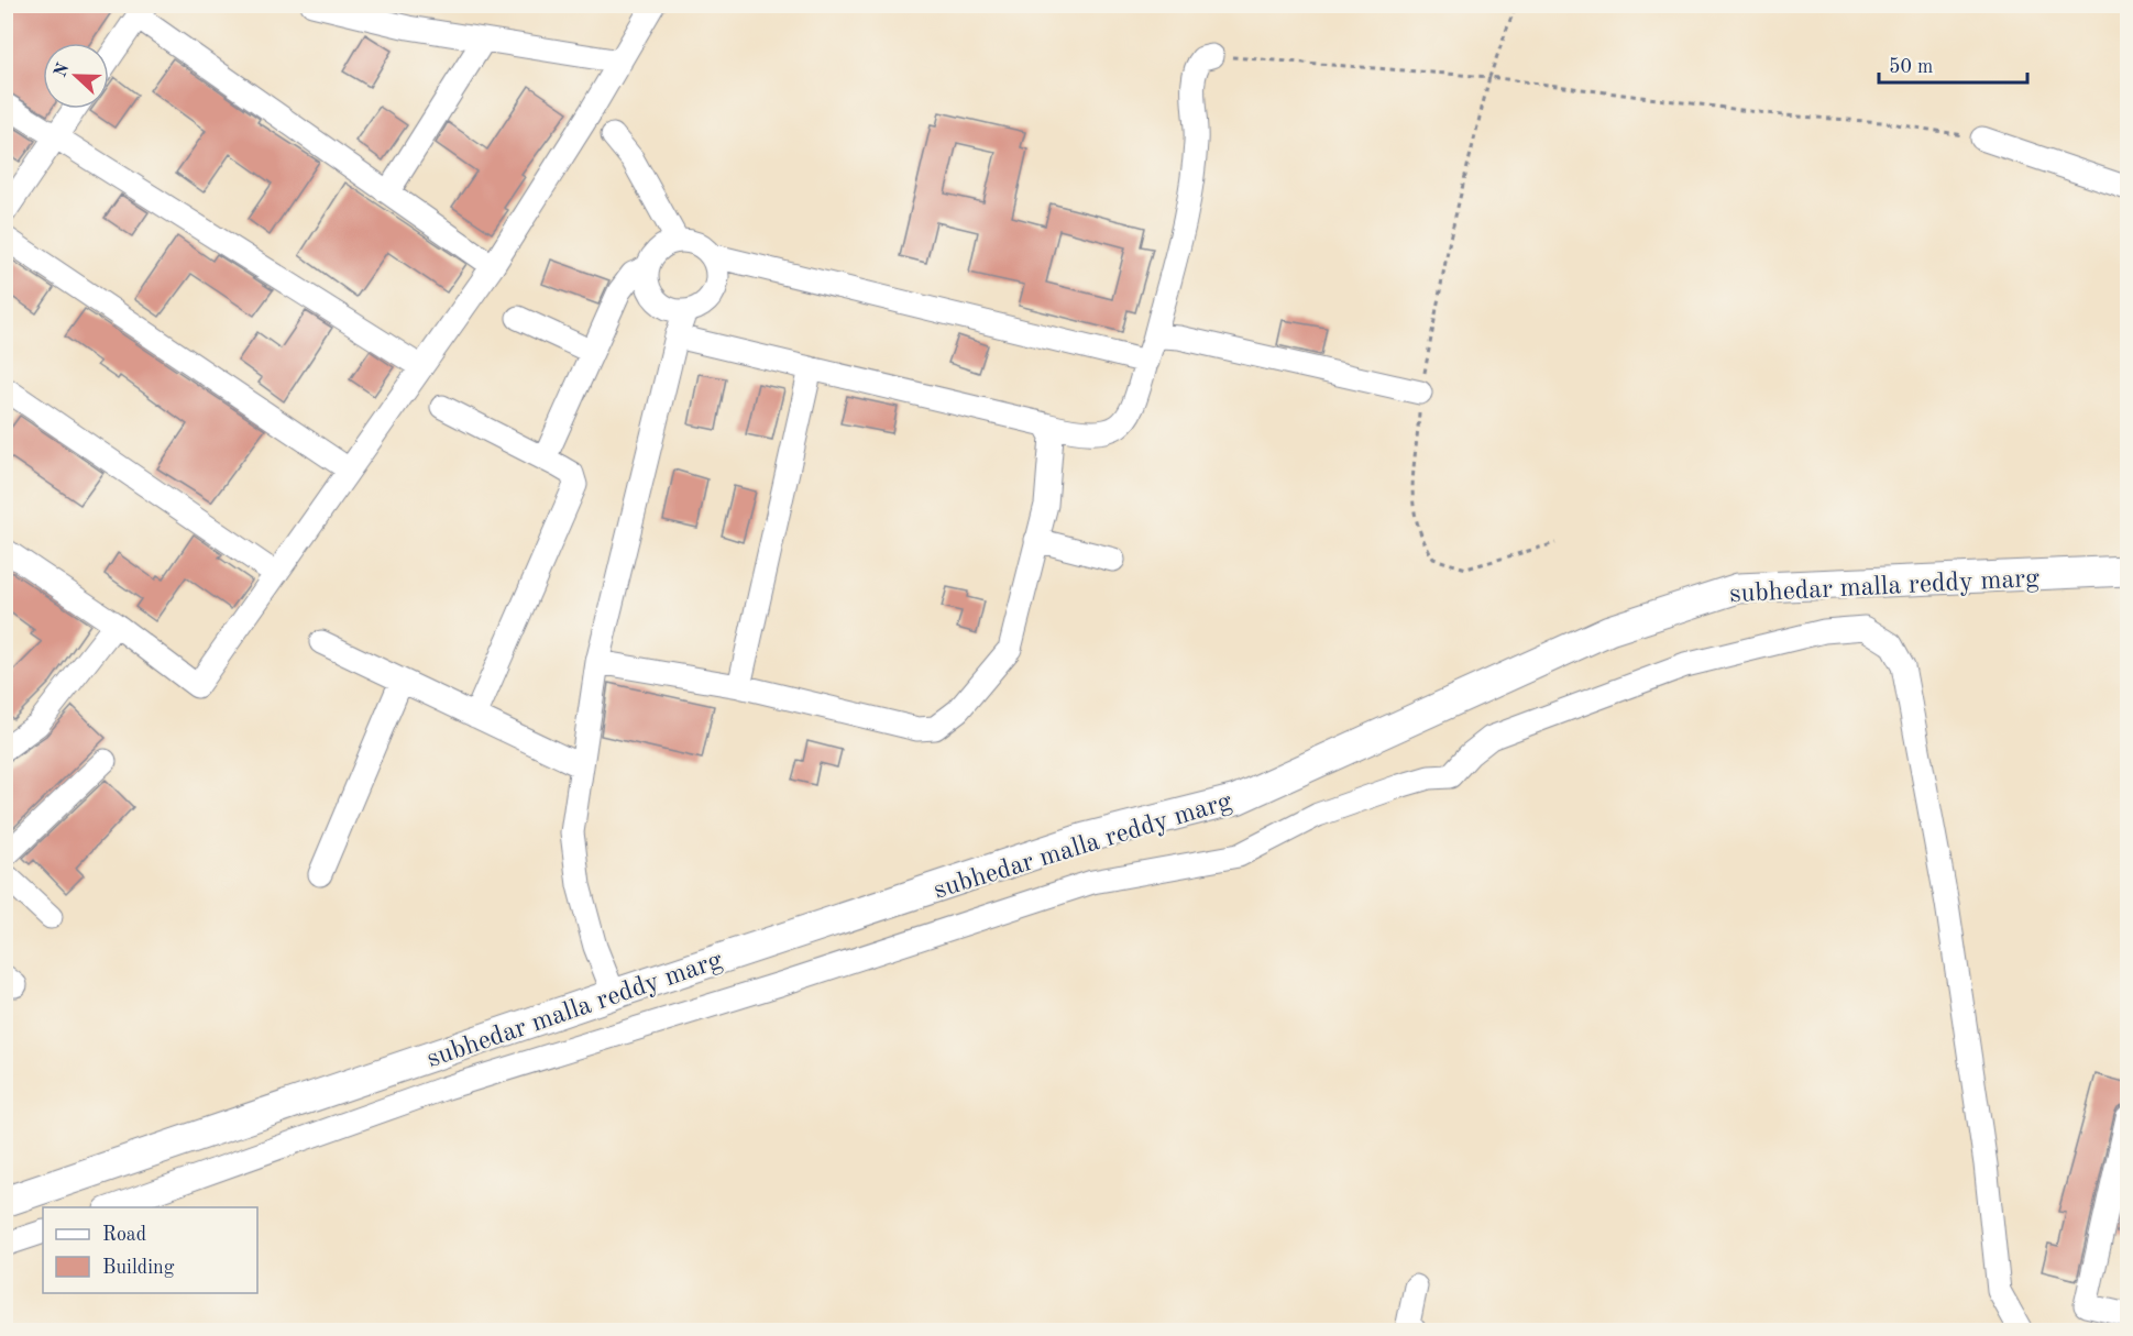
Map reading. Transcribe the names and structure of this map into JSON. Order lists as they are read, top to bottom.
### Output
{
  "streets": {
    "main road": ["subhedar malla reddy marg"]
  },
  "legend": ["Road", "Building"],
  "scale_bar": "50 m",
  "north": "left"
}
